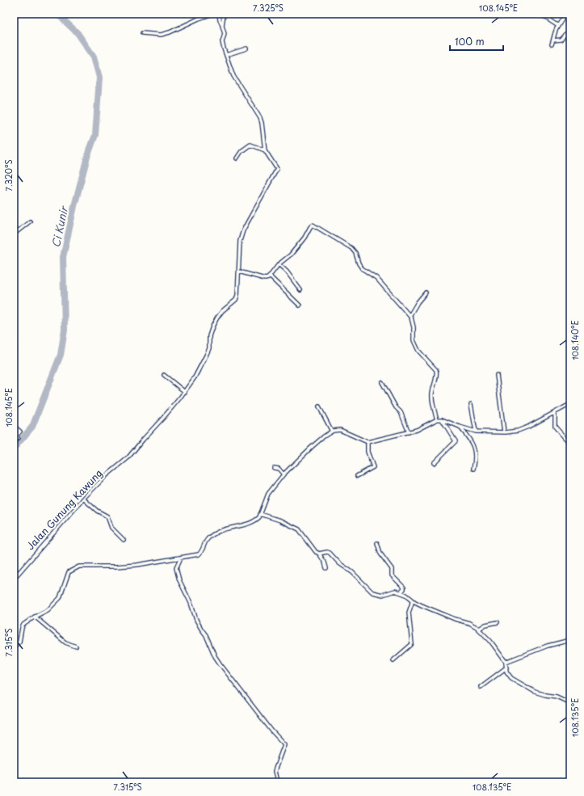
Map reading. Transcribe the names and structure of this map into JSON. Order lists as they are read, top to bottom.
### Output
{
  "streets": {
    "street": ["Jalan Gunung Kawung"]
  },
  "water": ["Ci Kunir"],
  "scale_bar": "100 m",
  "coordinates": [
    "7.325°S",
    "108.145°E",
    "7.320°S",
    "108.140°E",
    "7.315°S",
    "108.135°E"
  ]
}
